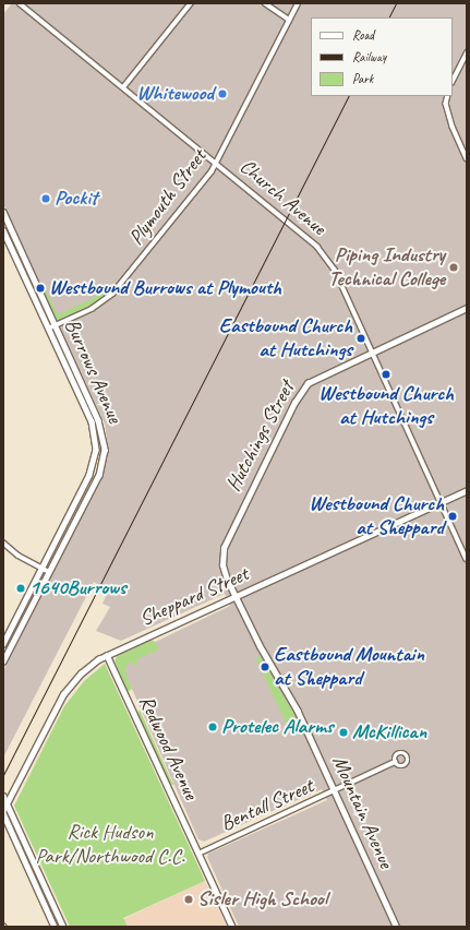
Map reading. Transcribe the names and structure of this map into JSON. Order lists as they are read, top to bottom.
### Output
{
  "streets": {
    "street": [
      "Plymouth Street",
      "Church Avenue",
      "Burrows Avenue",
      "Hutchings Street",
      "Sheppard Street",
      "Redwood Avenue",
      "Bentall Street",
      "Mountain Avenue"
    ]
  },
  "crossings": [
    ["Plymouth Street", "Church Avenue"],
    ["Plymouth Street", "Burrows Avenue"],
    ["Church Avenue", "Hutchings Street"],
    ["Church Avenue", "Sheppard Street"],
    ["Hutchings Street", "Sheppard Street"],
    ["Hutchings Street", "Mountain Avenue"],
    ["Sheppard Street", "Redwood Avenue"],
    ["Sheppard Street", "Mountain Avenue"],
    ["Redwood Avenue", "Bentall Street"],
    ["Bentall Street", "Mountain Avenue"]
  ],
  "parks": ["Rick Hudson Park/Northwood C.C."],
  "places": [
    "Whitewood",
    "Pockit",
    "Piping Industry Technical College",
    "Westbound Burrows at Plymouth",
    "Eastbound Church at Hutchings",
    "Westbound Church at Hutchings",
    "Westbound Church at Sheppard",
    "1640Burrows",
    "Eastbound Mountain at Sheppard",
    "Protelec Alarms",
    "McKillican",
    "Sisler High School"
  ],
  "legend": ["Road", "Railway", "Park"]
}
